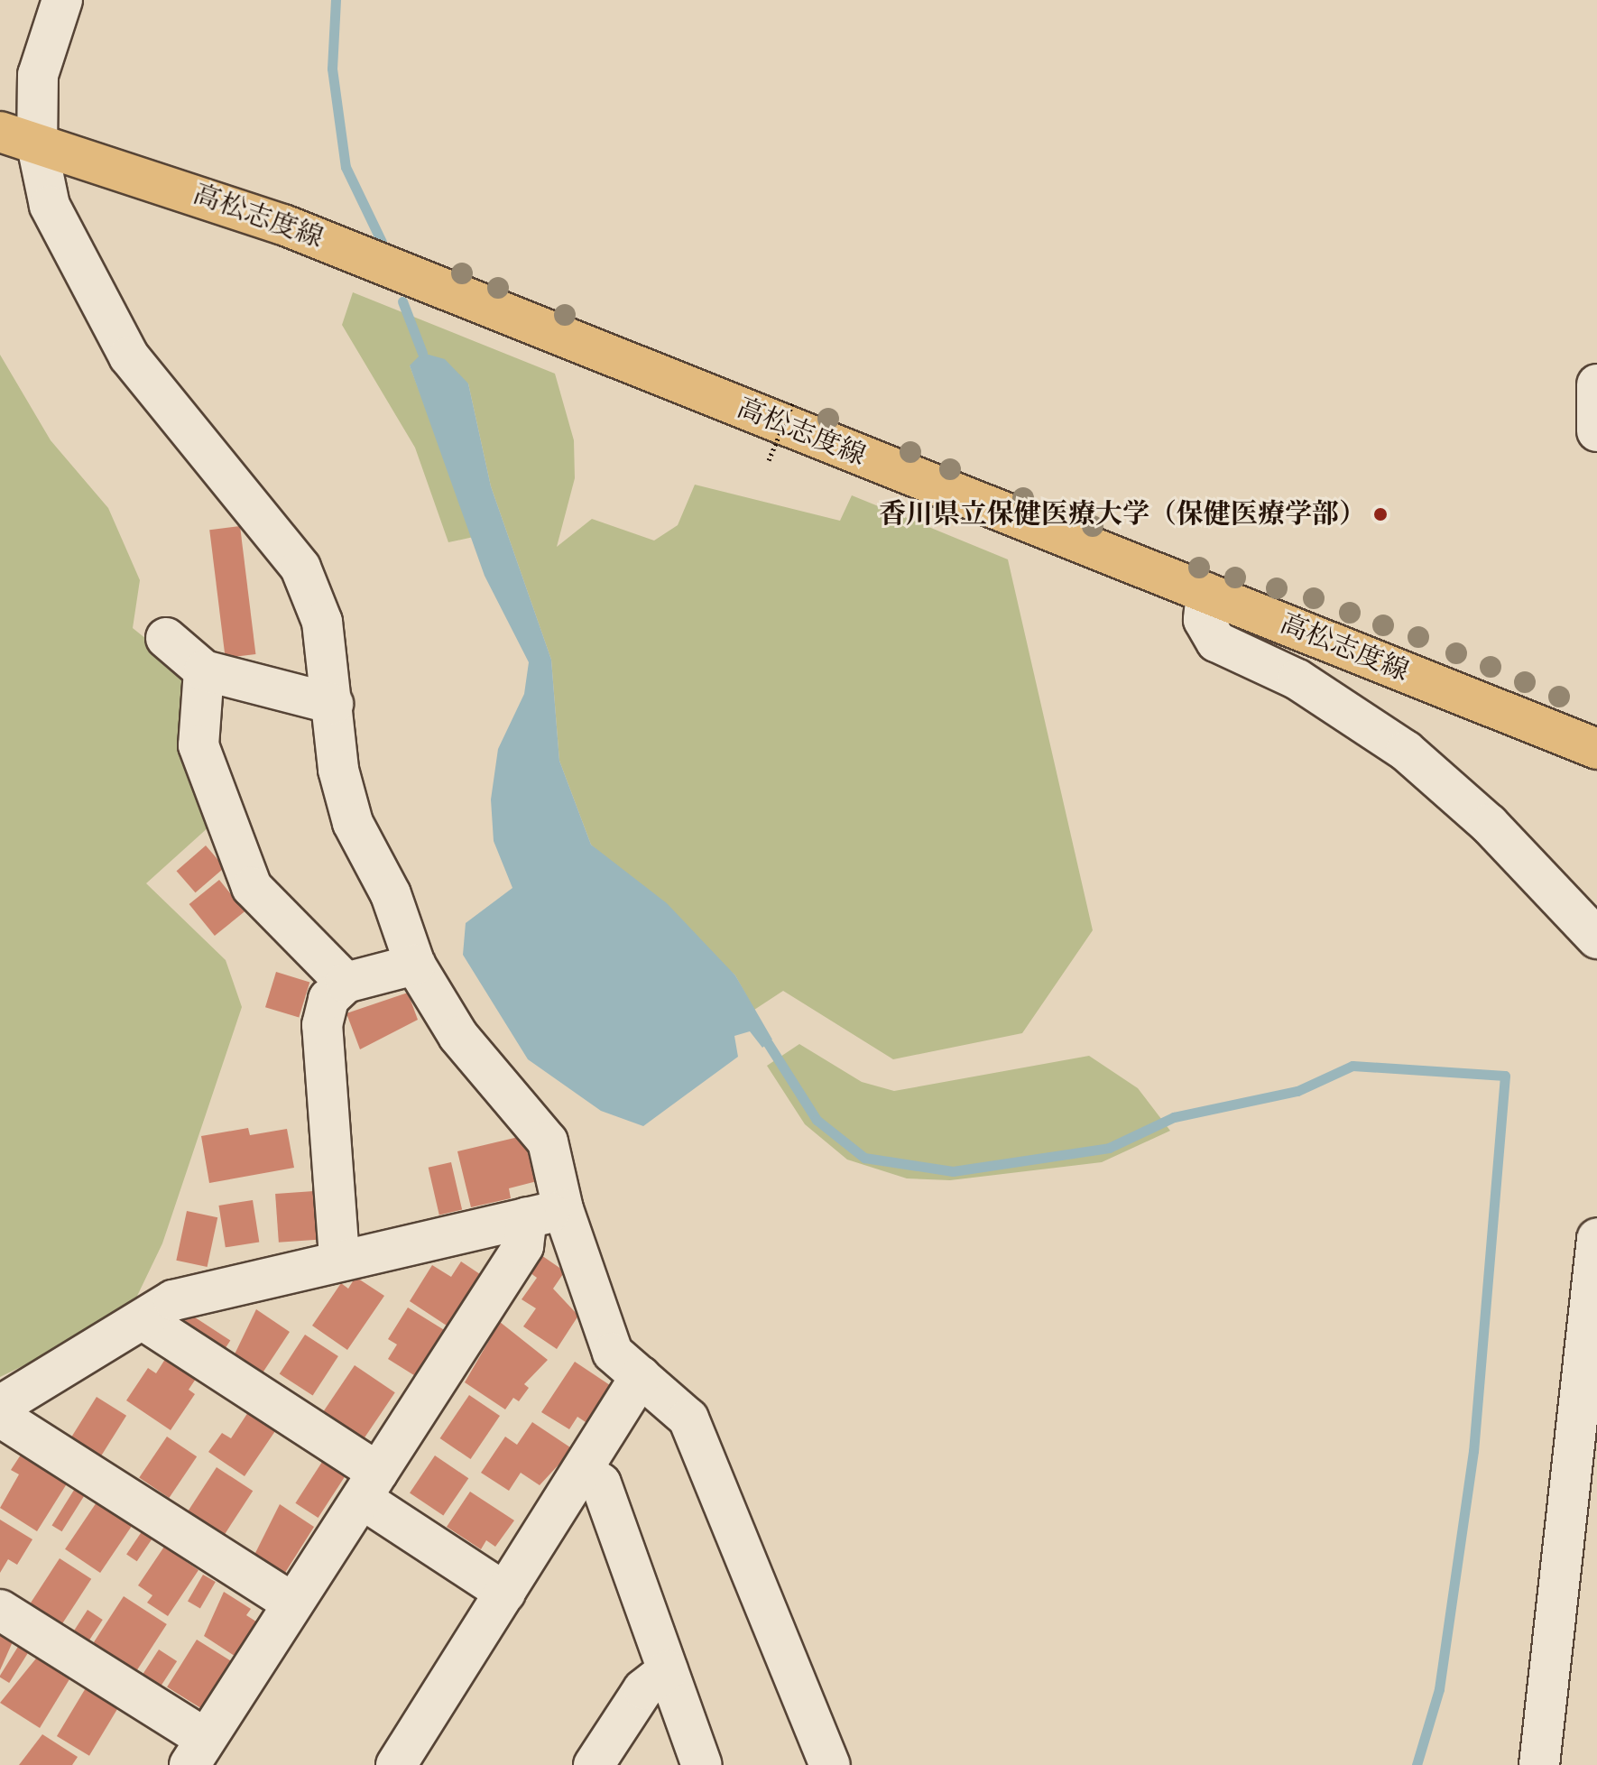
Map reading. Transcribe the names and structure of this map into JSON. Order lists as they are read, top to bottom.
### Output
{
  "streets": {
    "main road": ["高松志度線"]
  },
  "places": ["香川県立保健医療大学（保健医療学部）"]
}
